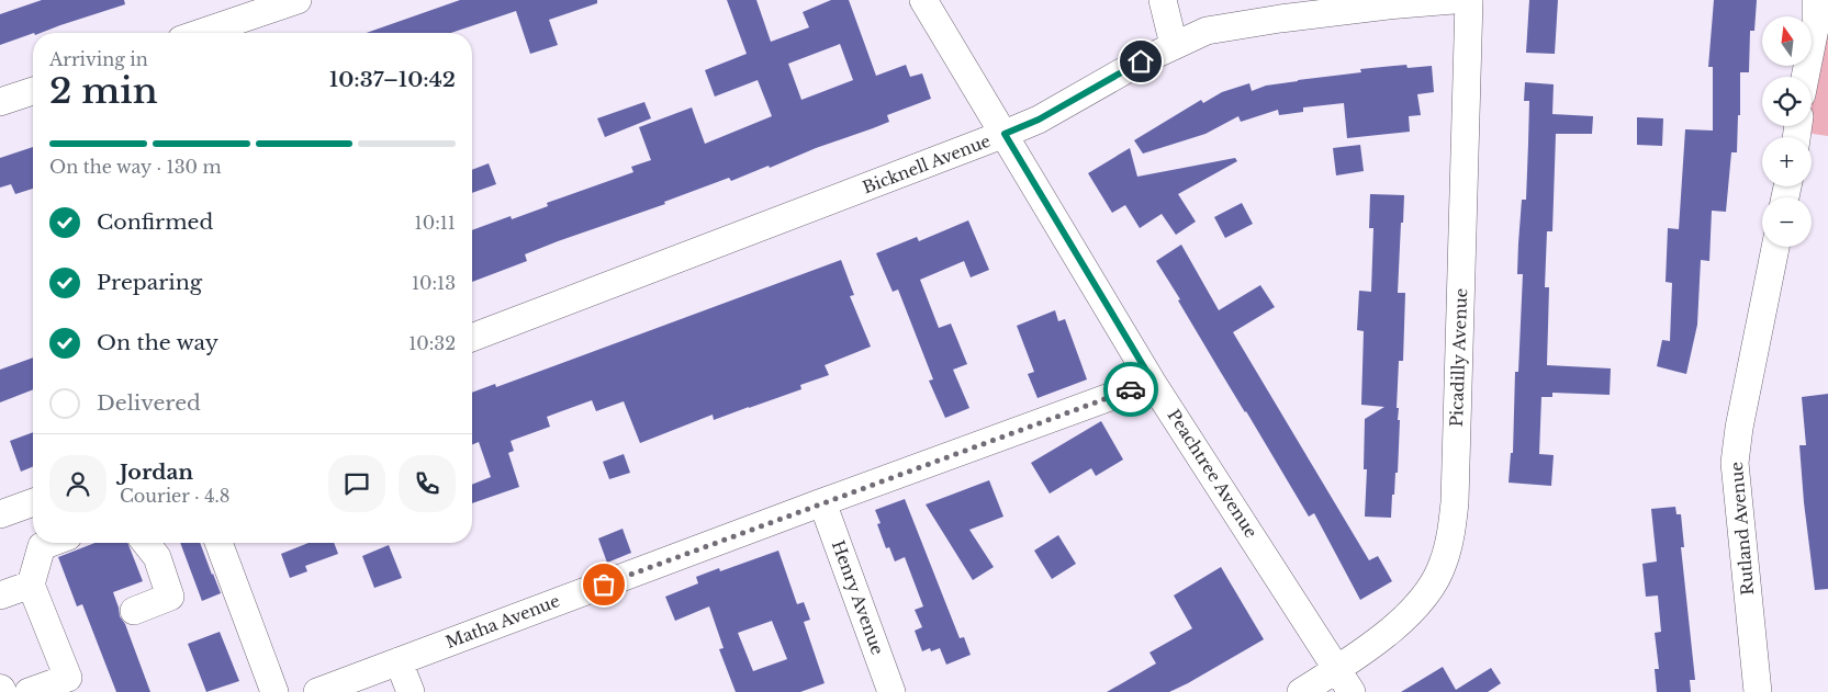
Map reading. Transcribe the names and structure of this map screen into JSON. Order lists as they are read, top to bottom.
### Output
{
  "streets": {
    "street": [
      "Bicknell Avenue",
      "Picadilly Avenue",
      "Peachtree Avenue",
      "Rutland Avenue",
      "Henry Avenue",
      "Matha Avenue"
    ]
  },
  "crossings": [
    ["Bicknell Avenue", "Peachtree Avenue"],
    ["Picadilly Avenue", "Peachtree Avenue"],
    ["Peachtree Avenue", "Matha Avenue"],
    ["Henry Avenue", "Matha Avenue"]
  ],
  "north": "top",
  "page": {
    "map_buttons": ["+", "−"],
    "heading": ["2 min", "Arriving in", "10:37–10:42"],
    "panel": ["Jordan", "Courier · 4.8"],
    "bar": "On the way · 130 m",
    "list": [
      ["Confirmed", "10:11"],
      ["Preparing", "10:13"],
      ["On the way", "10:32"],
      "Delivered"
    ]
  }
}
